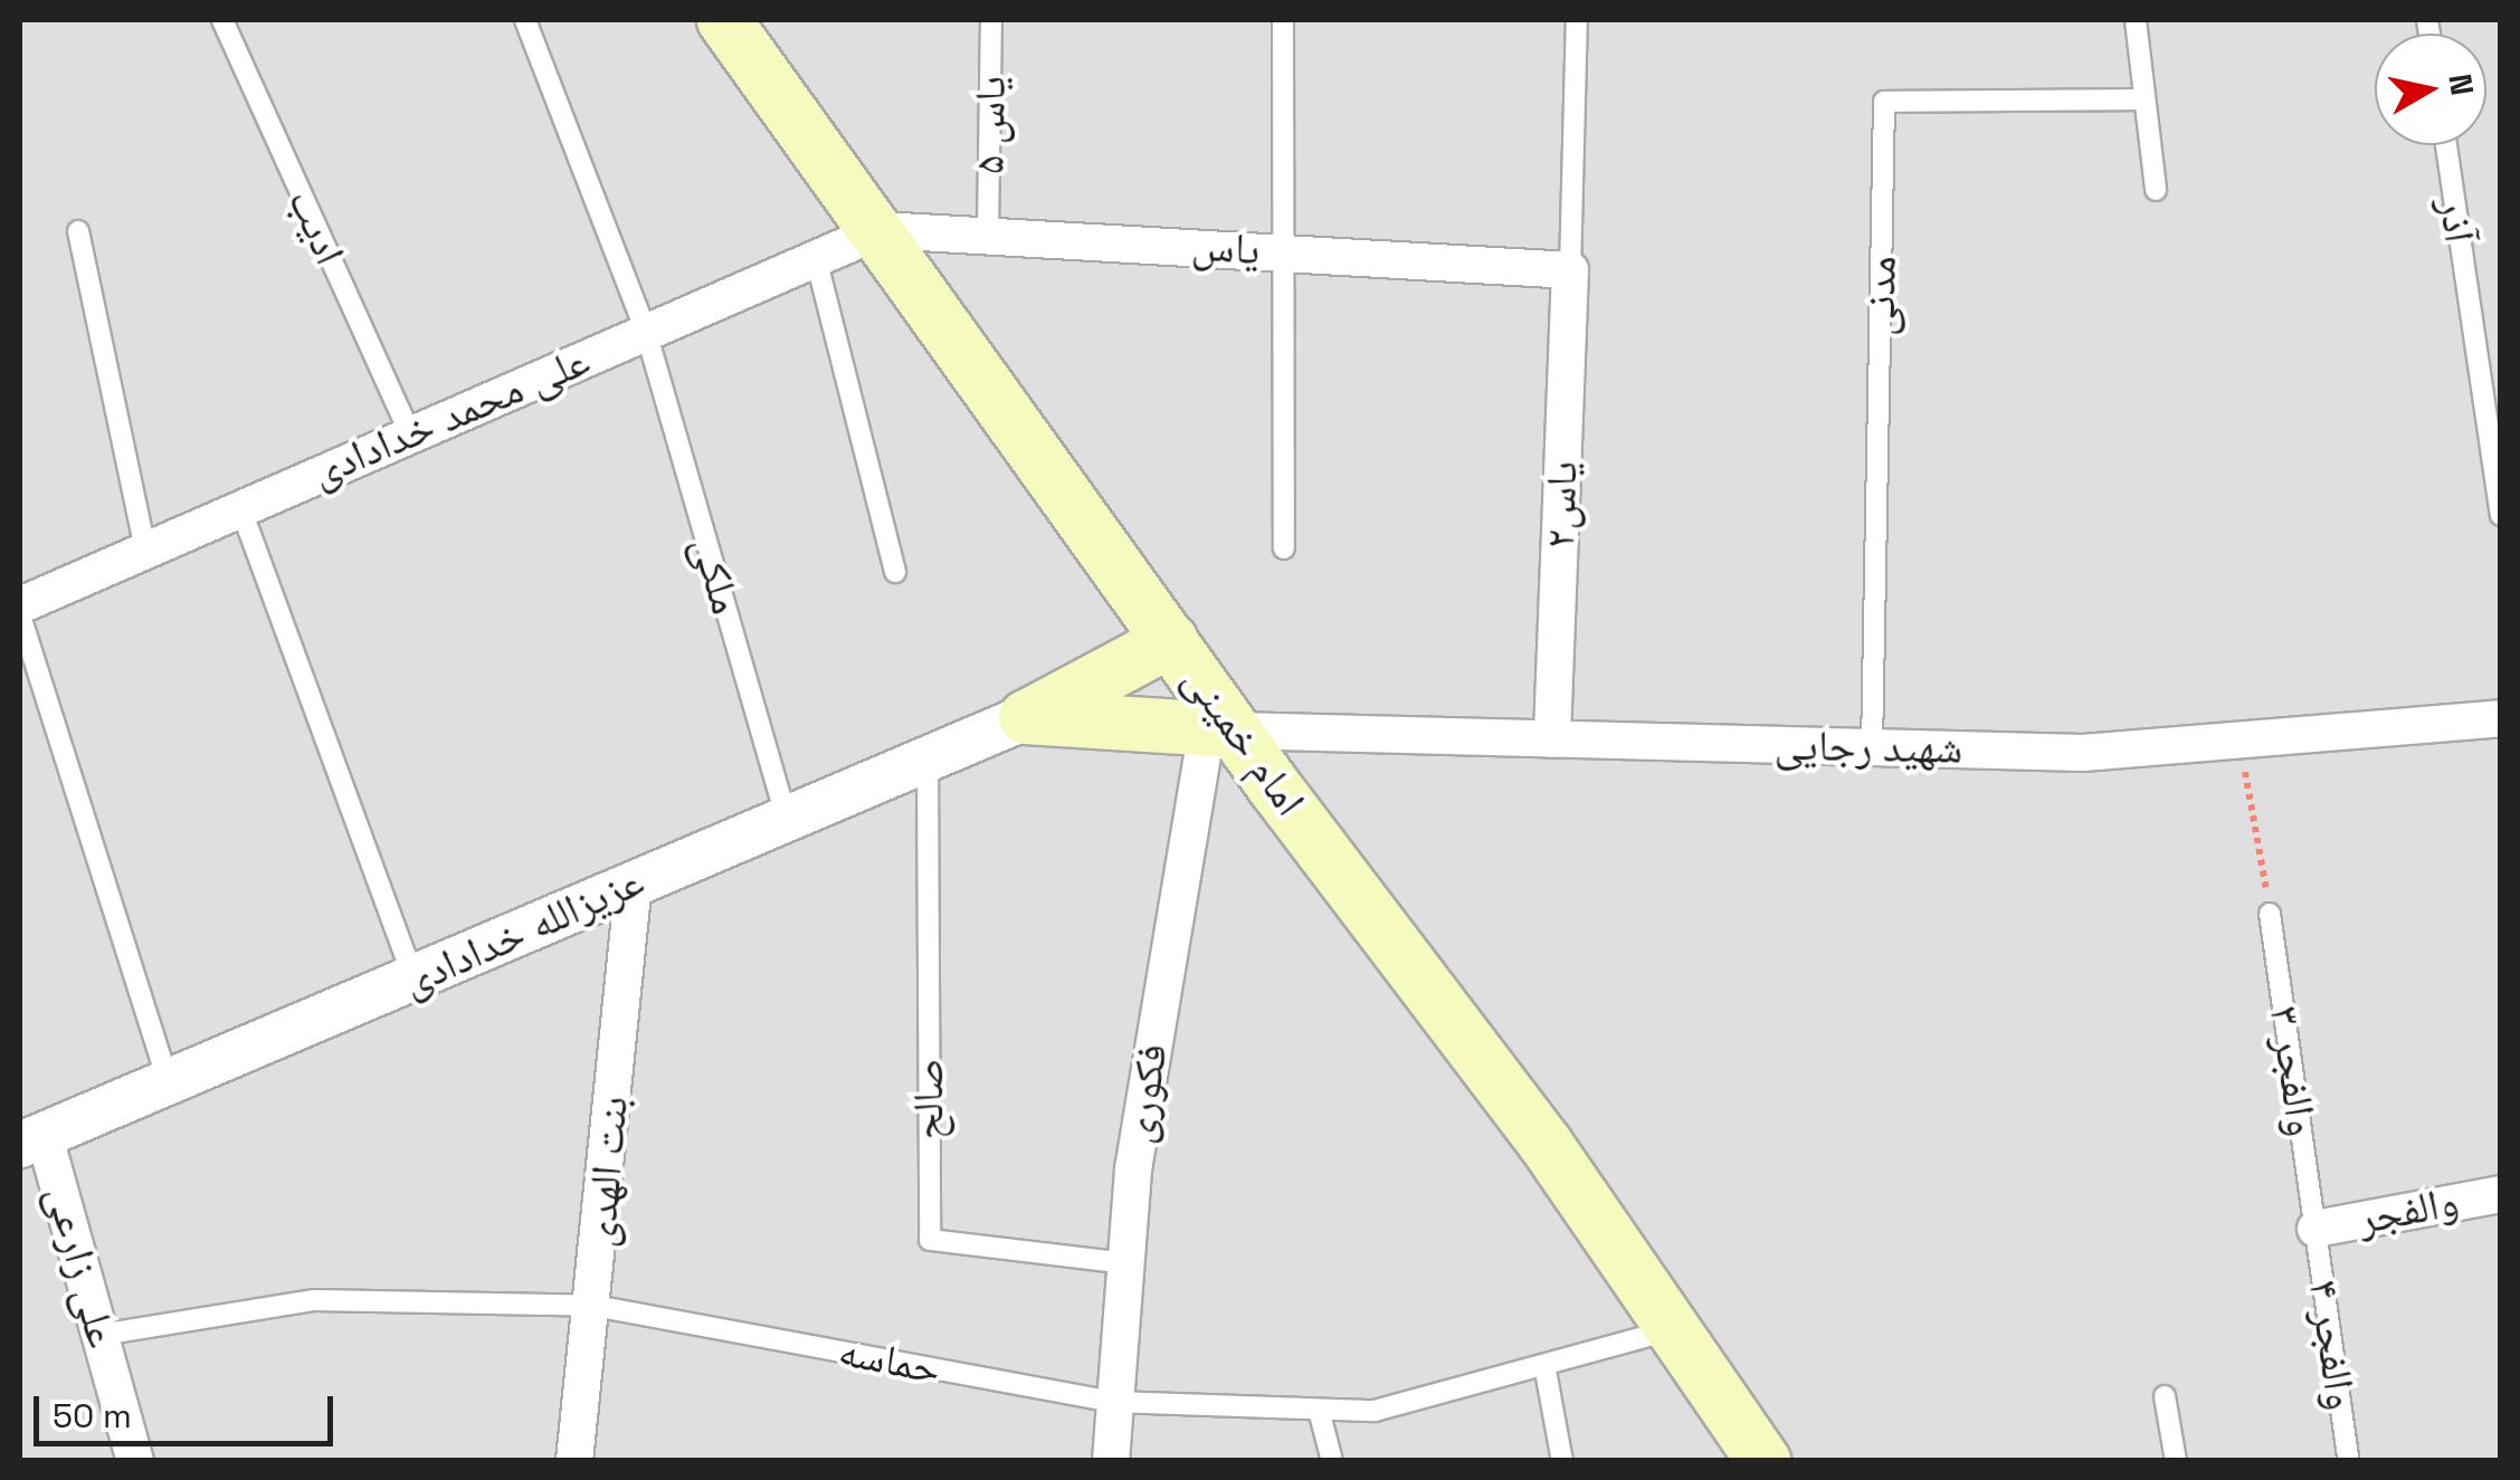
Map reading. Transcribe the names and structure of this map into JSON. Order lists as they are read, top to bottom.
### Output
{
  "streets": {
    "main road": ["امام خمینی"],
    "street": [
      "یاس",
      "علی محمد خدادادی",
      "یاس۲",
      "شهید رجایی",
      "عزیزالله خدادادی",
      "فکوری",
      "بنت الهدی",
      "والفجر",
      "علی زارعی"
    ],
    "lane": [
      "یاس ۵",
      "آذر",
      "ادیب",
      "مدنی",
      "ملکی",
      "والفجر ۳",
      "صالح",
      "والفجر ۴",
      "حماسه"
    ]
  },
  "crossings": [
    ["یاس ۵", "یاس"],
    ["ادیب", "علی محمد خدادادی"],
    ["یاس", "علی محمد خدادادی"],
    ["یاس", "یاس۲"],
    ["یاس", "امام خمینی"],
    ["مدنی", "شهید رجایی"],
    ["علی محمد خدادادی", "ملکی"],
    ["علی محمد خدادادی", "امام خمینی"],
    ["یاس۲", "شهید رجایی"],
    ["ملکی", "عزیزالله خدادادی"],
    ["امام خمینی", "شهید رجایی"],
    ["امام خمینی", "فکوری"],
    ["امام خمینی", "حماسه"],
    ["شهید رجایی", "فکوری"],
    ["عزیزالله خدادادی", "صالح"],
    ["عزیزالله خدادادی", "بنت الهدی"],
    ["عزیزالله خدادادی", "علی زارعی"],
    ["والفجر ۳", "والفجر"],
    ["والفجر ۳", "والفجر ۴"],
    ["فکوری", "صالح"],
    ["فکوری", "حماسه"],
    ["بنت الهدی", "حماسه"],
    ["والفجر", "والفجر ۴"],
    ["علی زارعی", "حماسه"]
  ],
  "scale_bar": "50 m",
  "north": "right"
}
